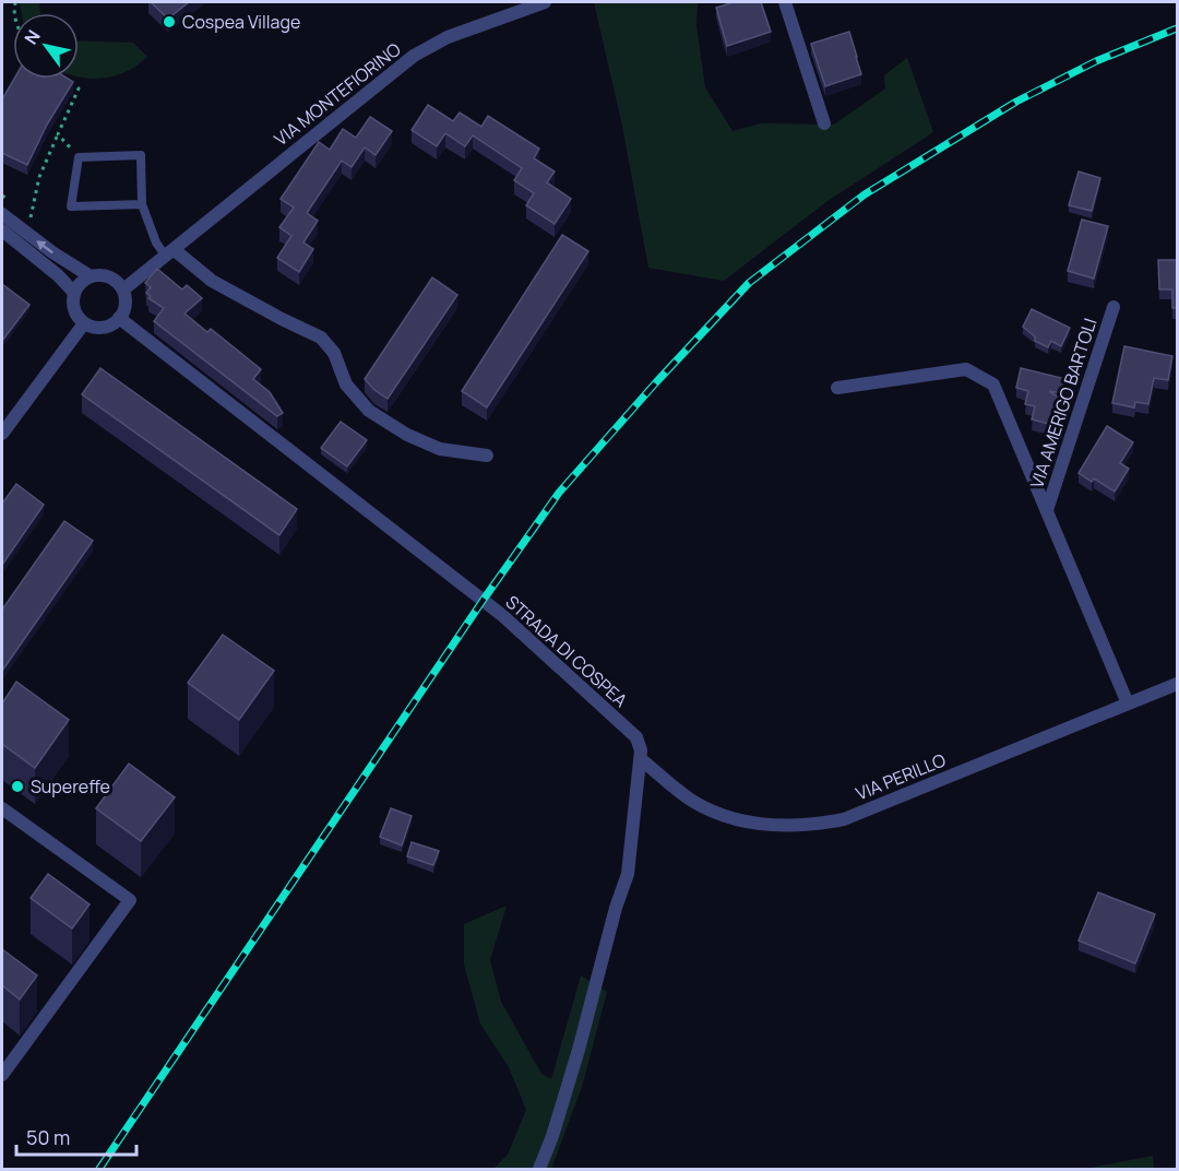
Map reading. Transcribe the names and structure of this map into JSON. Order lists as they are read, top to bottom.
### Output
{
  "streets": {
    "street": [
      "VIA MONTEFIORINO",
      "VIA AMERIGO BARTOLI",
      "STRADA DI COSPEA",
      "VIA PERILLO"
    ]
  },
  "crossings": [
    ["VIA MONTEFIORINO", "STRADA DI COSPEA"],
    ["VIA AMERIGO BARTOLI", "VIA PERILLO"],
    ["STRADA DI COSPEA", "VIA PERILLO"]
  ],
  "places": ["Cospea Village", "Supereffe"],
  "scale_bar": "50 m",
  "north": "top left"
}
